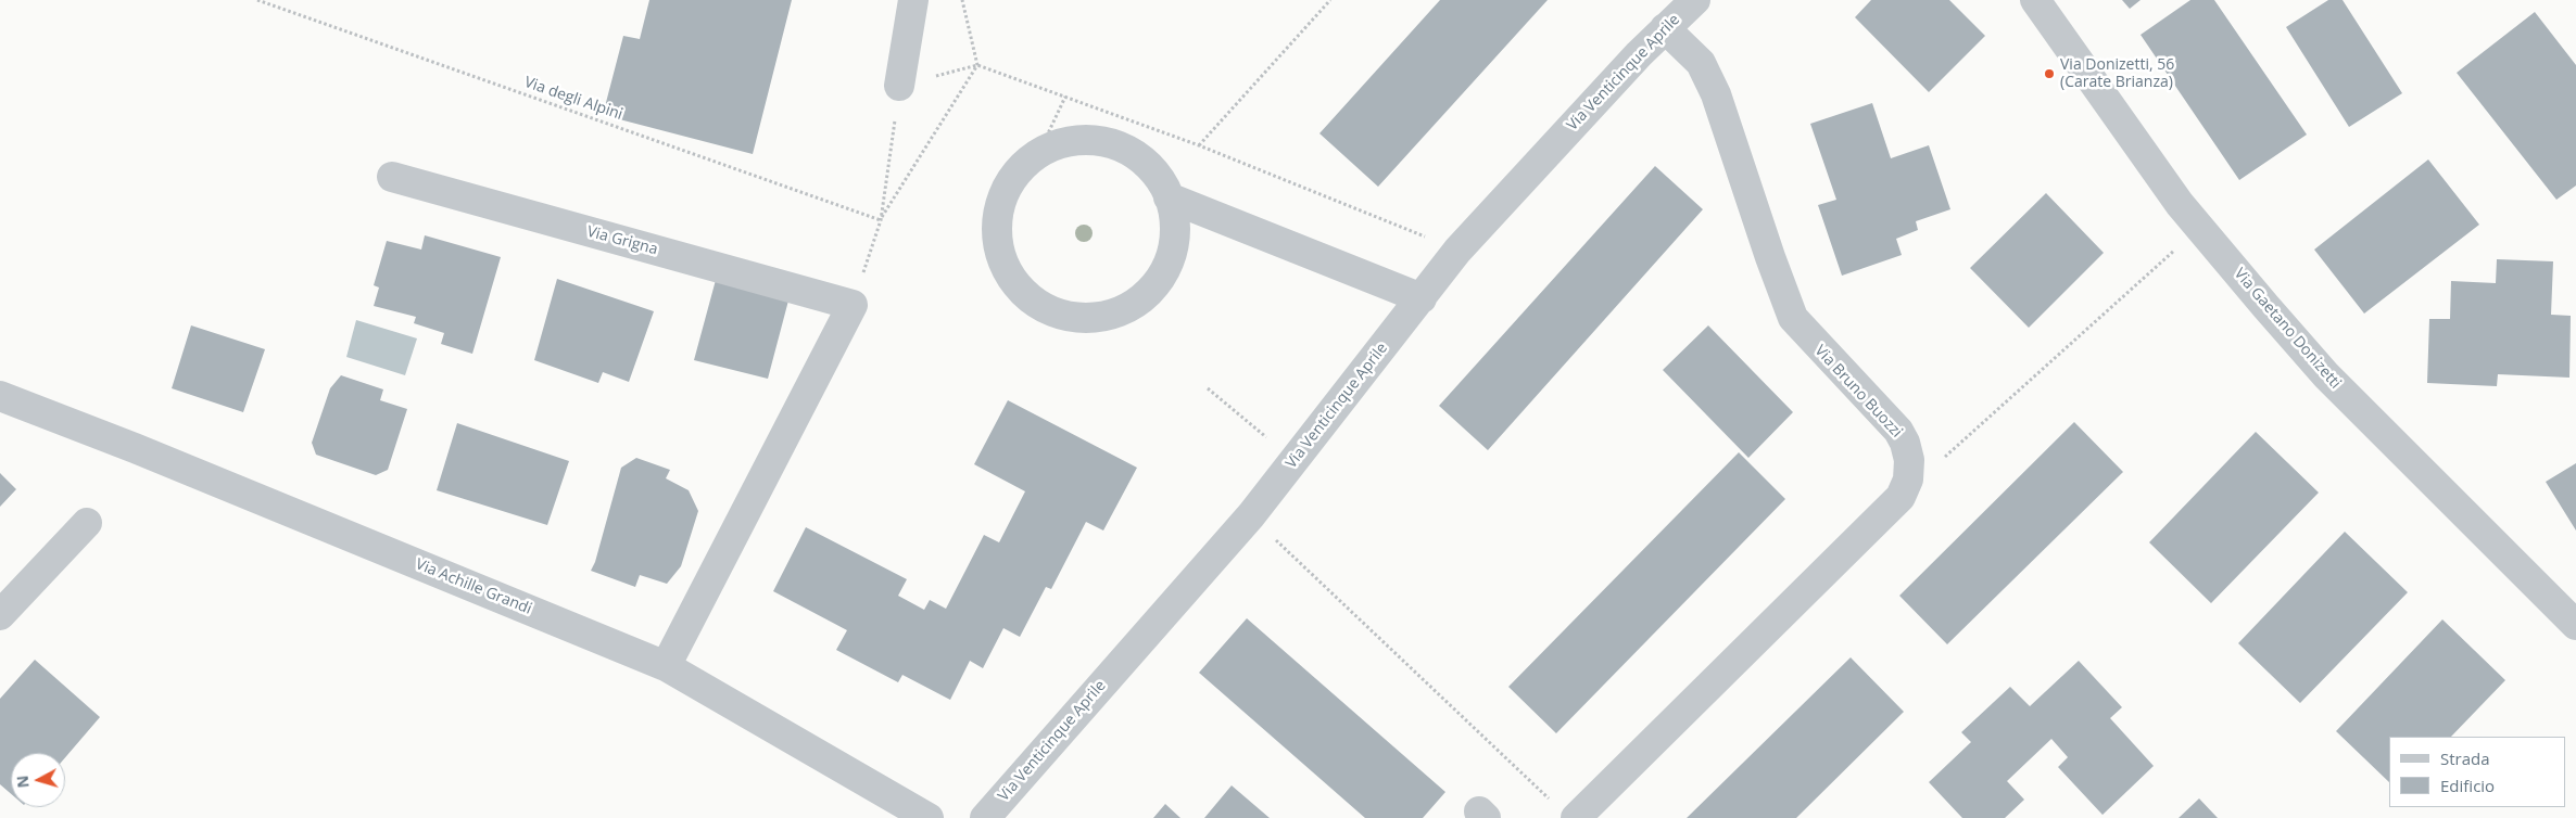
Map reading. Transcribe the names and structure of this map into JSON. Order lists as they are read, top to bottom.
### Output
{
  "streets": {
    "street": [
      "Via Venticinque Aprile",
      "Via Grigna",
      "Via Gaetano Donizetti",
      "Via Bruno Buozzi",
      "Via Achille Grandi"
    ],
    "path": ["Via degli Alpini"]
  },
  "crossings": [
    ["Via Venticinque Aprile", "Via Bruno Buozzi"]
  ],
  "places": ["Via Donizetti, 56 (Carate Brianza)"],
  "legend": ["Strada", "Edificio"],
  "north": "left"
}
